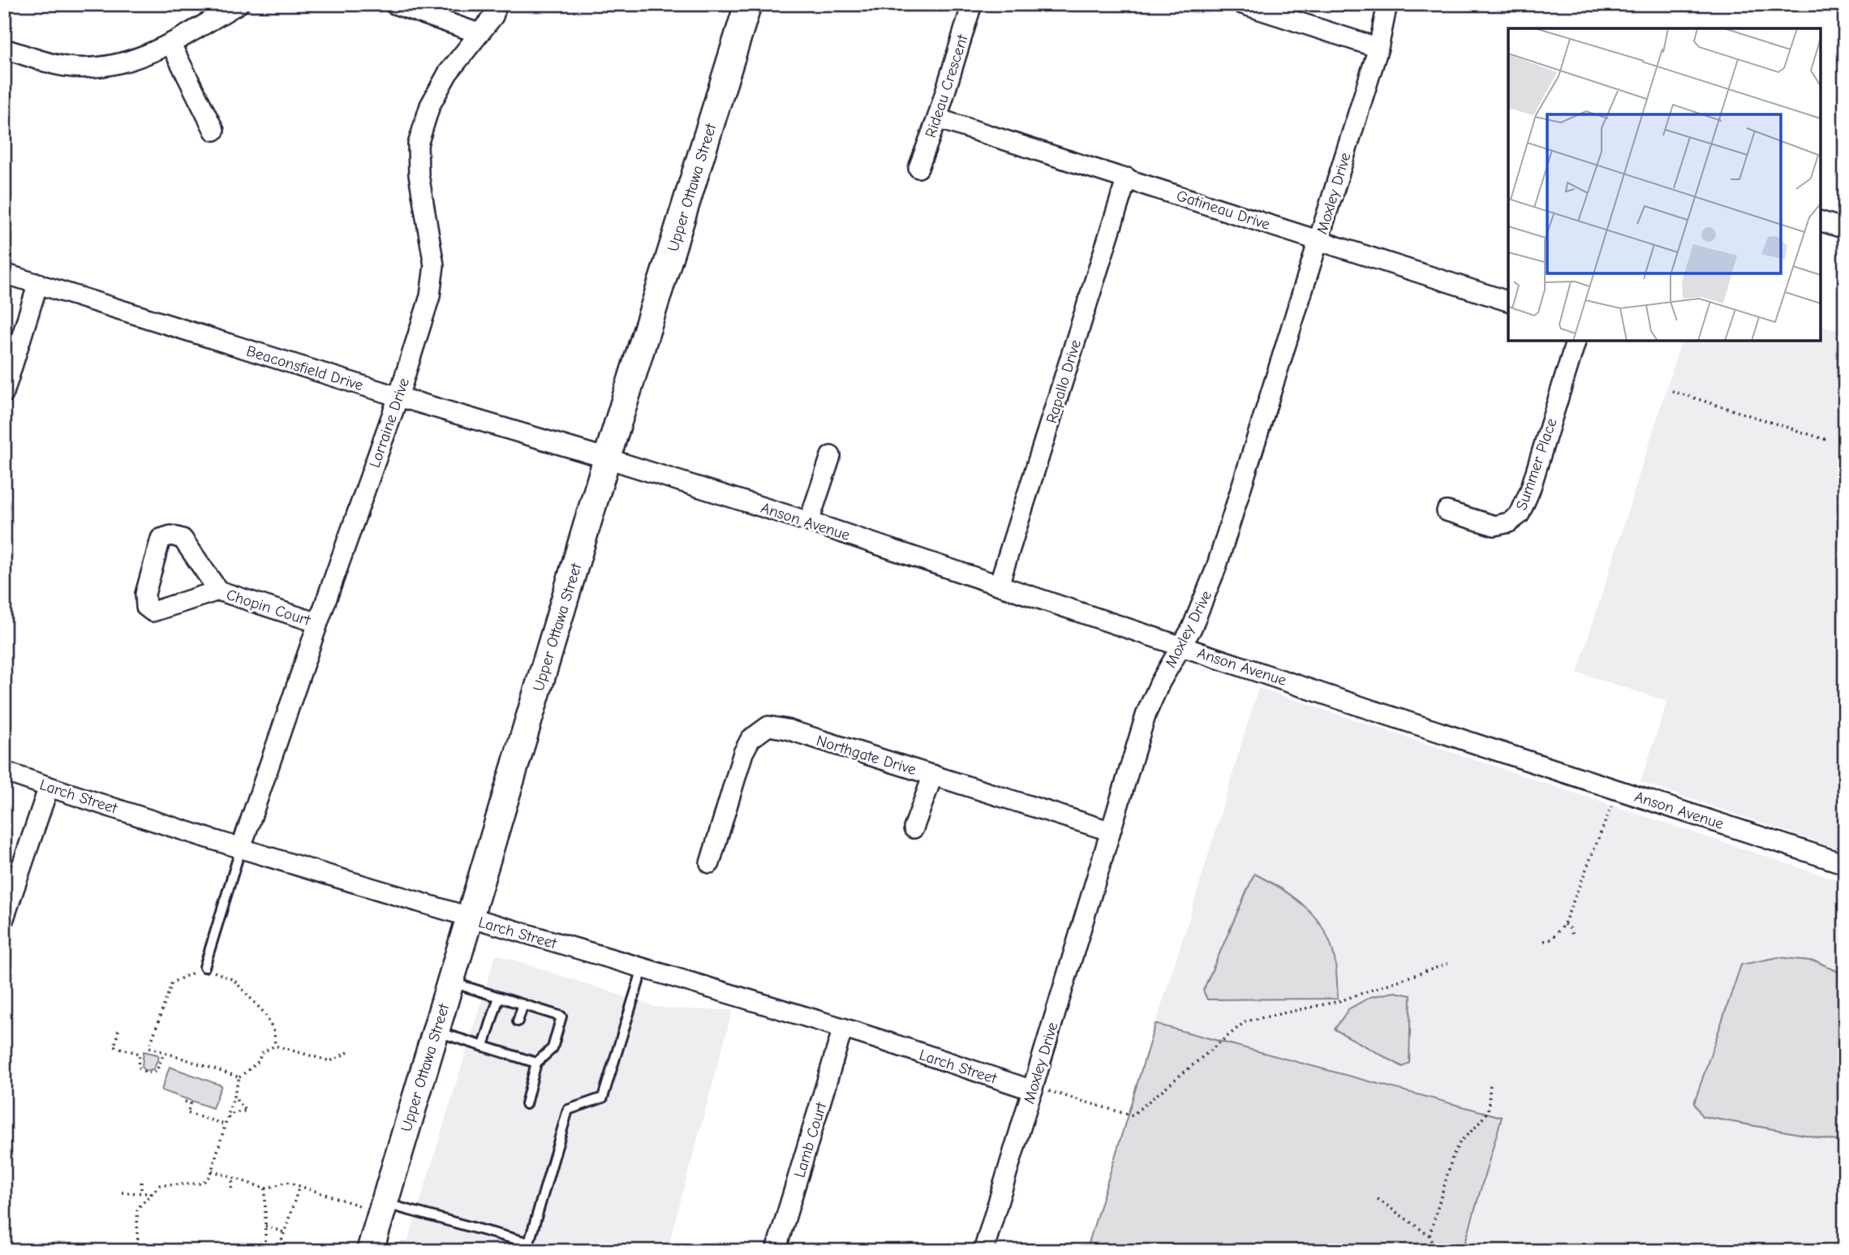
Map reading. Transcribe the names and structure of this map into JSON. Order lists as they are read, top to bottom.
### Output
{
  "streets": {
    "main road": ["Upper Ottawa Street"],
    "street": [
      "Rideau Crescent",
      "Moxley Drive",
      "Gatineau Drive",
      "Beaconsfield Drive",
      "Rapallo Drive",
      "Lorraine Drive",
      "Summer Place",
      "Anson Avenue",
      "Chopin Court",
      "Northgate Drive",
      "Larch Street",
      "Lamb Court"
    ]
  },
  "crossings": [
    ["Rideau Crescent", "Gatineau Drive"],
    ["Upper Ottawa Street", "Beaconsfield Drive"],
    ["Upper Ottawa Street", "Anson Avenue"],
    ["Upper Ottawa Street", "Larch Street"],
    ["Moxley Drive", "Gatineau Drive"],
    ["Moxley Drive", "Anson Avenue"],
    ["Moxley Drive", "Northgate Drive"],
    ["Moxley Drive", "Larch Street"],
    ["Gatineau Drive", "Rapallo Drive"],
    ["Beaconsfield Drive", "Lorraine Drive"],
    ["Beaconsfield Drive", "Anson Avenue"],
    ["Rapallo Drive", "Anson Avenue"],
    ["Lorraine Drive", "Chopin Court"],
    ["Lorraine Drive", "Larch Street"],
    ["Larch Street", "Lamb Court"]
  ]
}
